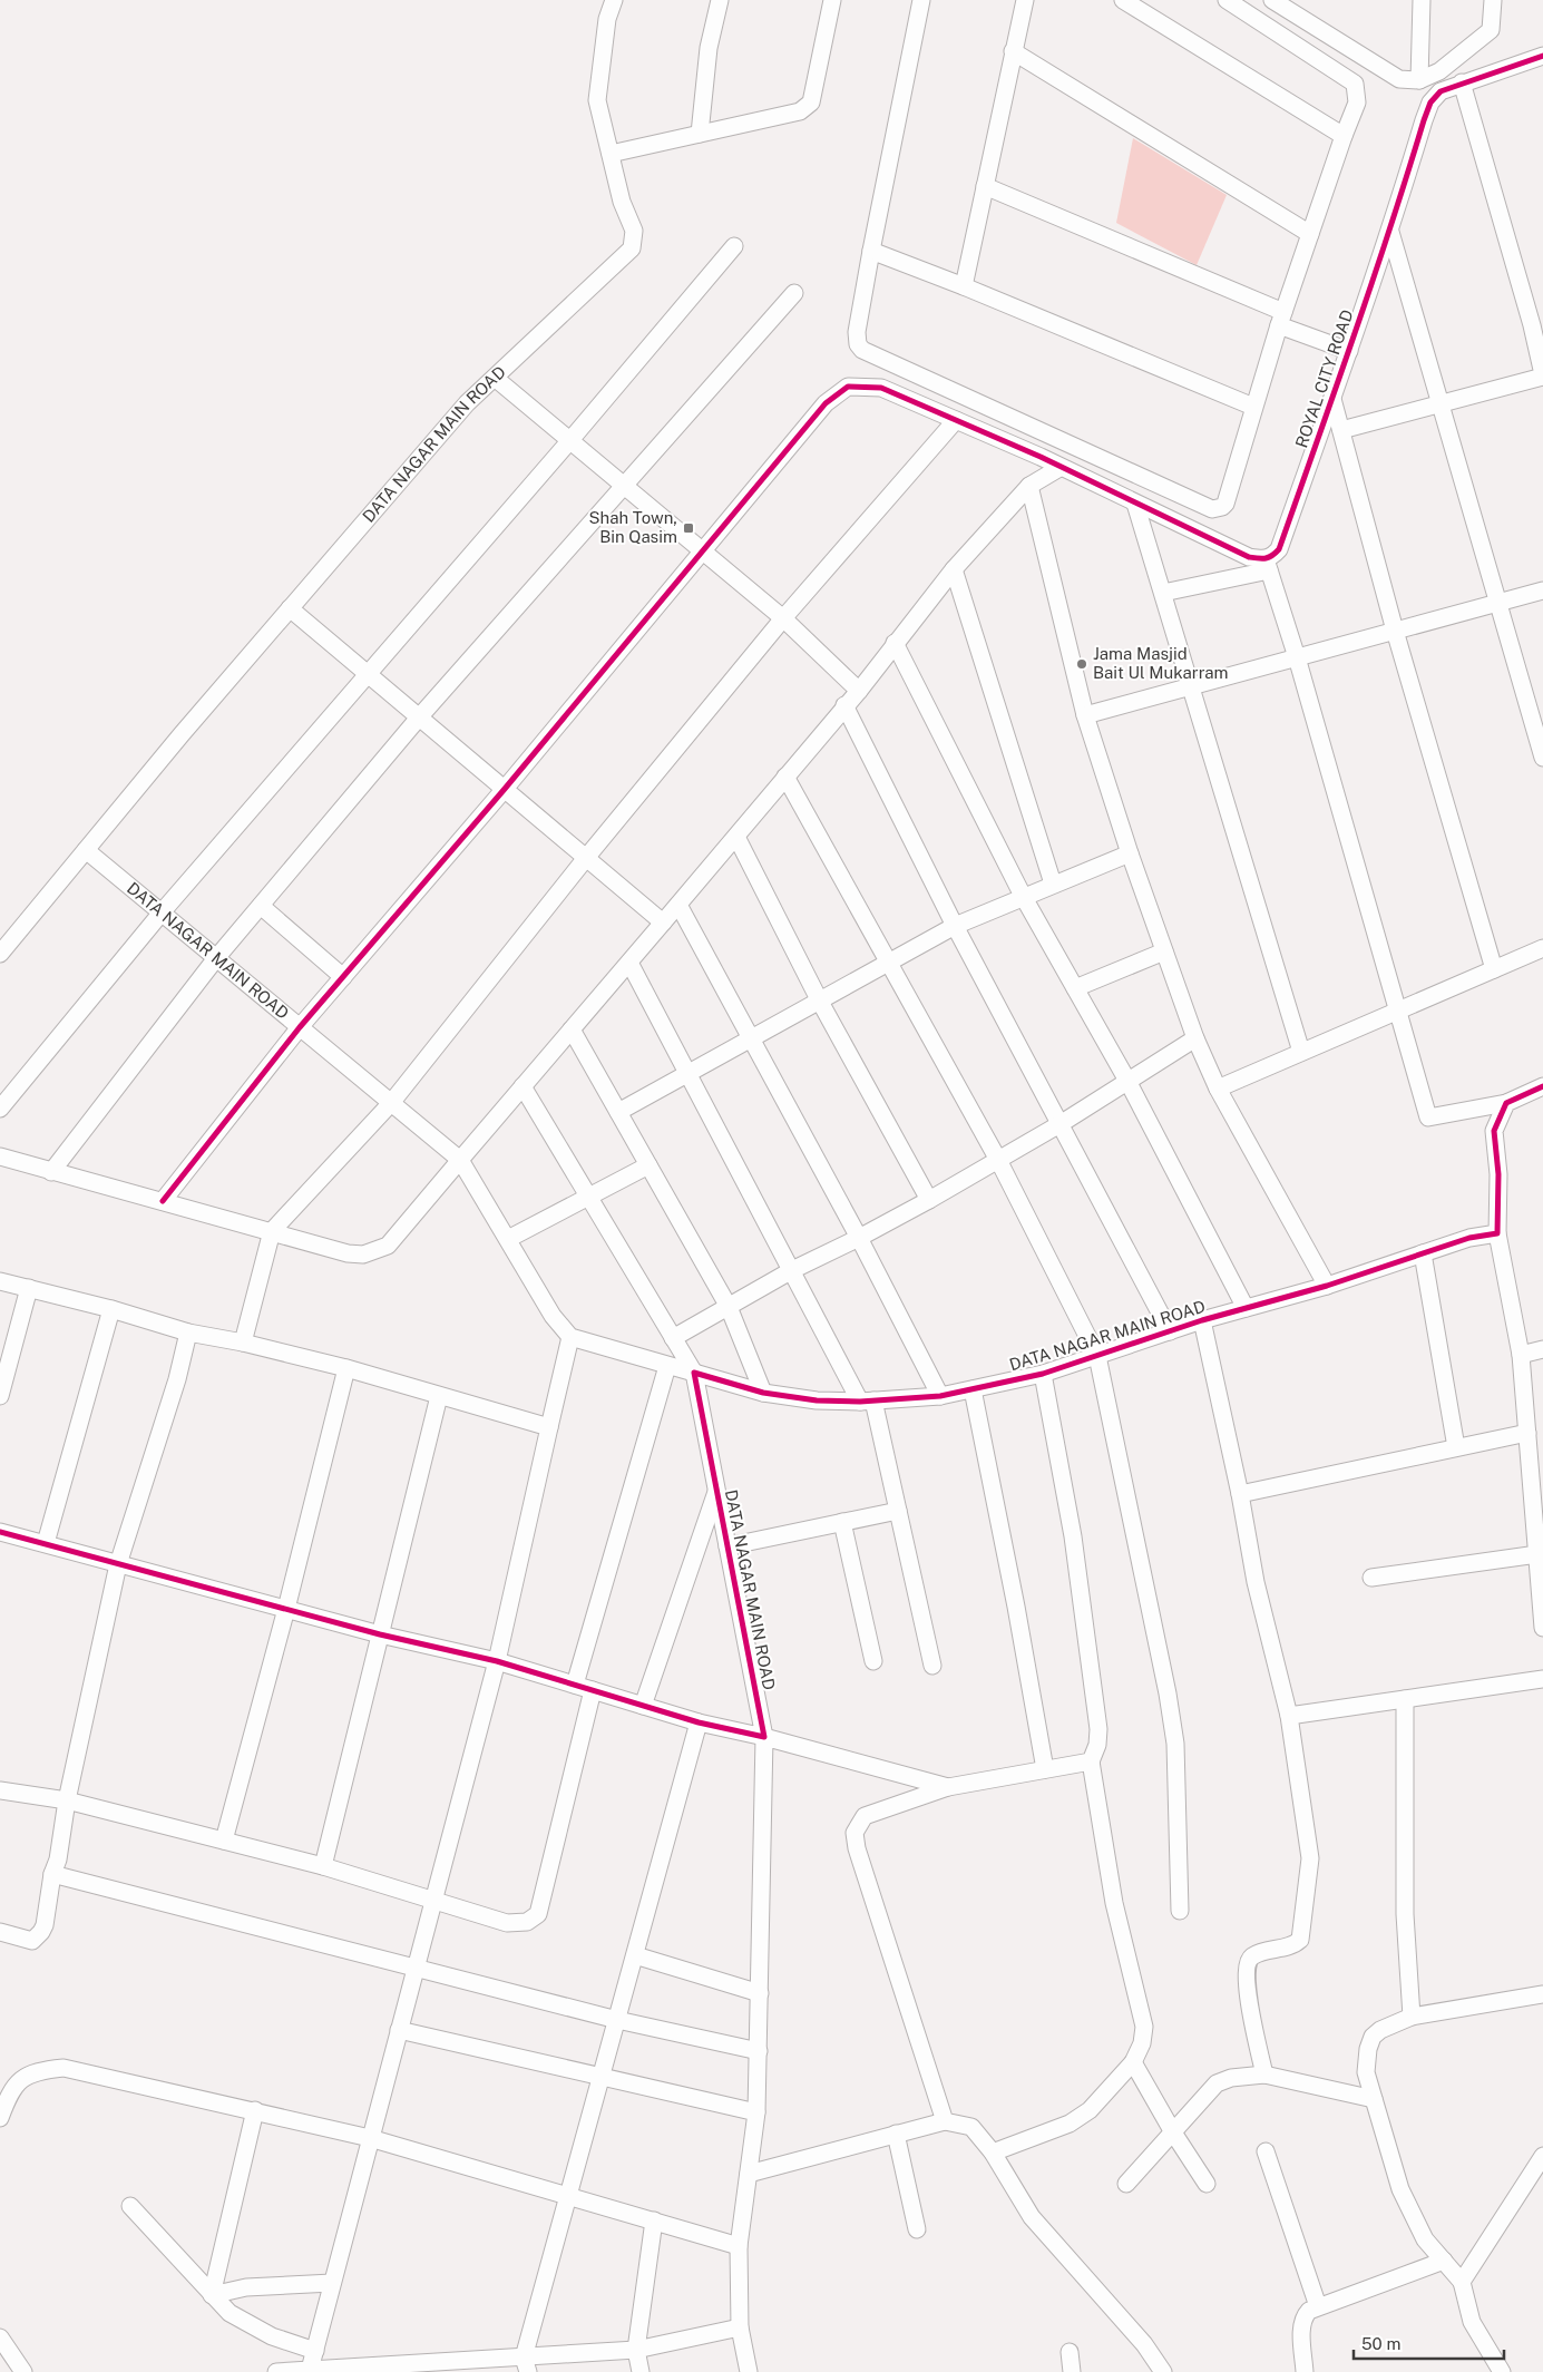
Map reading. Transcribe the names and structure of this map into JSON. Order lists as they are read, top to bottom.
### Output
{
  "streets": {
    "street": ["ROYAL CITY ROAD", "DATA NAGAR MAIN ROAD"]
  },
  "places": {
    "transit": ["Shah Town, Bin Qasim"],
    "other": ["Jama Masjid Bait Ul Mukarram"]
  },
  "scale_bar": "50 m"
}
